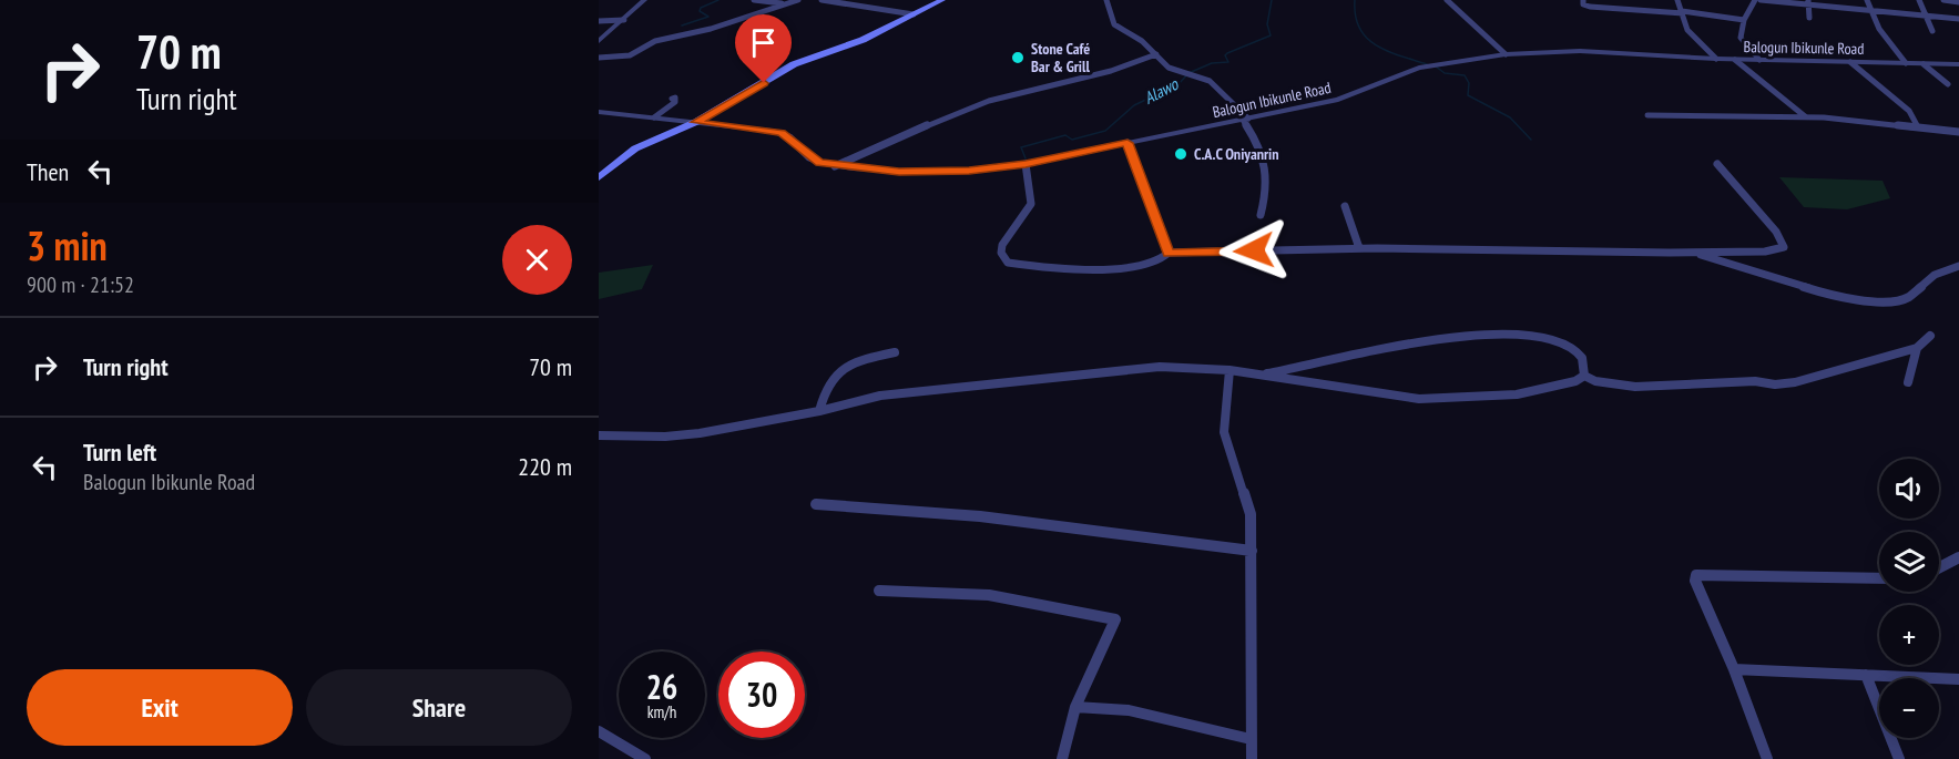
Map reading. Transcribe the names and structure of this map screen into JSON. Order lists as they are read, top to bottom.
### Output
{
  "streets": {
    "street": ["Balogun Ibikunle Road"]
  },
  "water": ["Alawo"],
  "places": ["Stone Café Bar & Grill", "C.A.C Oniyanrin"],
  "page": {
    "turn": ["70 m", "Turn right"],
    "then": "Then",
    "heading": ["3 min", "900 m · 21:52"],
    "list": [
      {
        "name": "Turn right",
        "value": "70 m"
      },
      {
        "name": "Turn left",
        "note": "Balogun Ibikunle Road",
        "value": "220 m"
      }
    ],
    "map_buttons": ["+", "−"],
    "speed": "26 km/h",
    "limit": "30",
    "buttons": ["Exit", "Share"]
  }
}
